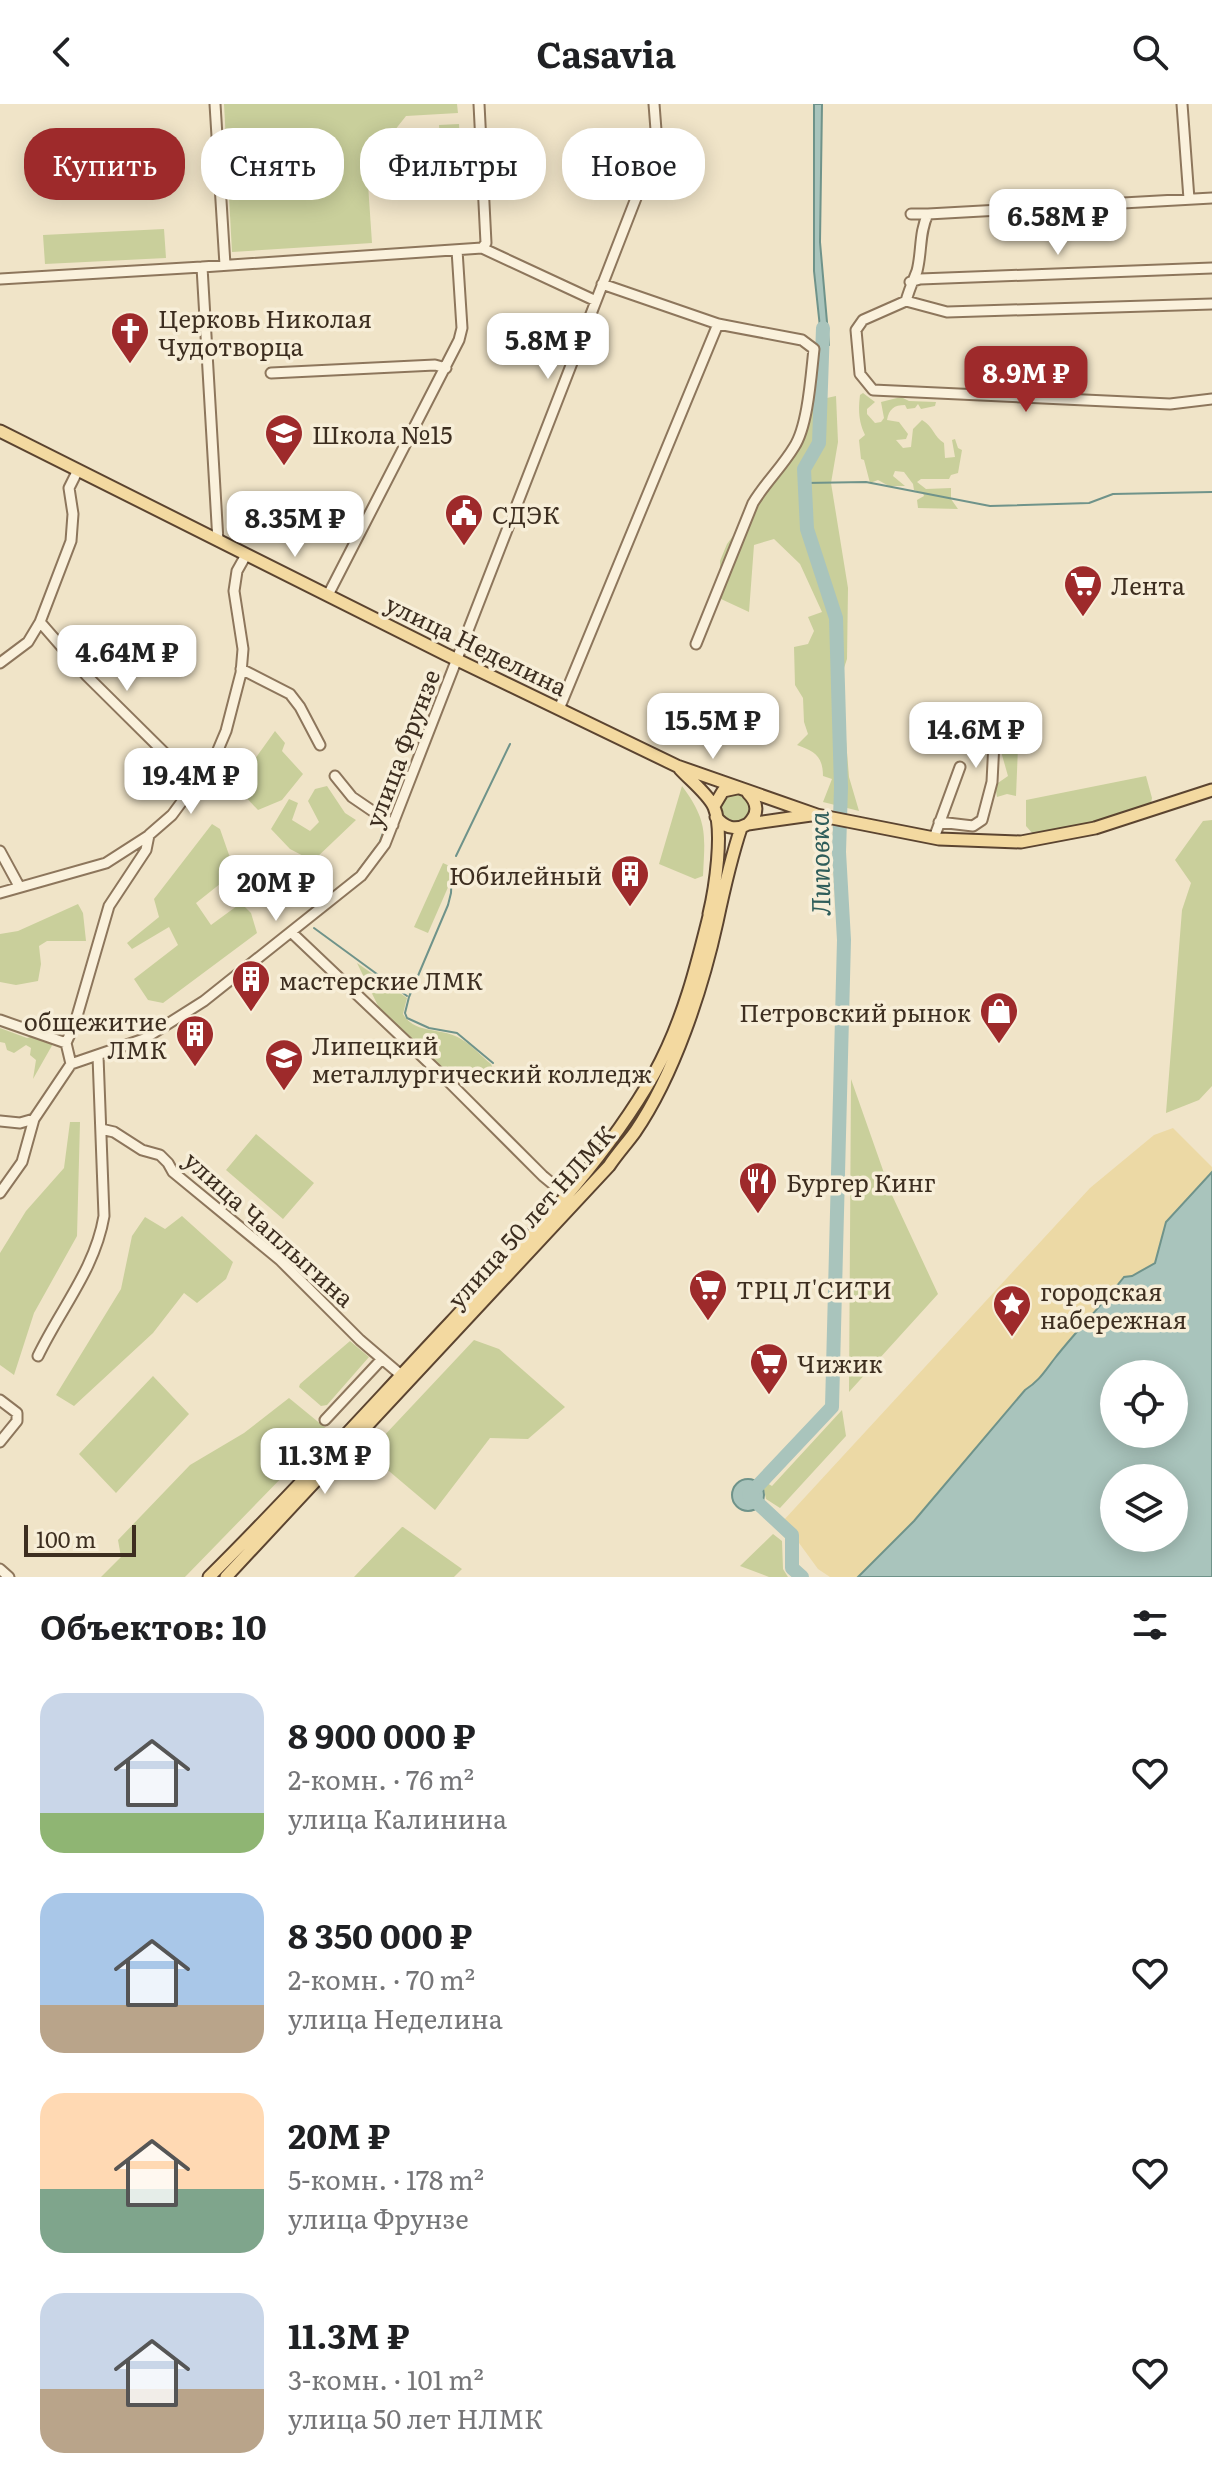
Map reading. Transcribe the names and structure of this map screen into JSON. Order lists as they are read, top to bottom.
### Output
{
  "streets": {
    "main road": ["улица Неделина", "улица 50 лет НЛМК"],
    "street": ["улица Фрунзе", "улица Чаплыгина"]
  },
  "crossings": [
    ["улица Неделина", "улица Фрунзе"],
    ["улица Неделина", "улица 50 лет НЛМК"],
    ["улица 50 лет НЛМК", "улица Чаплыгина"]
  ],
  "water": ["Липовка"],
  "places": {
    "church": ["Церковь Николая Чудотворца"],
    "school or university": ["Школа №15", "Липецкий металлургический колледж"],
    "public building": ["СДЭК"],
    "supermarket": ["Лента", "ТРЦ Л'СИТИ", "Чижик"],
    "building": ["Юбилейный", "мастерские ЛМК", "общежитие ЛМК"],
    "shop": ["Петровский рынок"],
    "restaurant": ["Бургер Кинг"],
    "place": ["городская набережная"]
  },
  "scale_bar": "100 m",
  "page": {
    "header": "Casavia",
    "chip": [
      "Купить",
      "Снять",
      "Фильтры",
      "Новое"
    ],
    "price": [
      "6.58M ₽",
      "5.8M ₽",
      "8.9M ₽",
      "8.35M ₽",
      "4.64M ₽",
      "15.5M ₽",
      "14.6M ₽",
      "19.4M ₽",
      "20M ₽",
      "11.3M ₽"
    ],
    "scale": "100 m",
    "heading": "Объектов: 10",
    "list": [
      {
        "name": "8 900 000 ₽",
        "note": "2-комн. · 76 m² · улица Калинина"
      },
      {
        "name": "8 350 000 ₽",
        "note": "2-комн. · 70 m² · улица Неделина"
      },
      {
        "name": "20M ₽",
        "note": "5-комн. · 178 m² · улица Фрунзе"
      },
      {
        "name": "11.3M ₽",
        "note": "3-комн. · 101 m² · улица 50 лет НЛМК"
      }
    ]
  }
}
